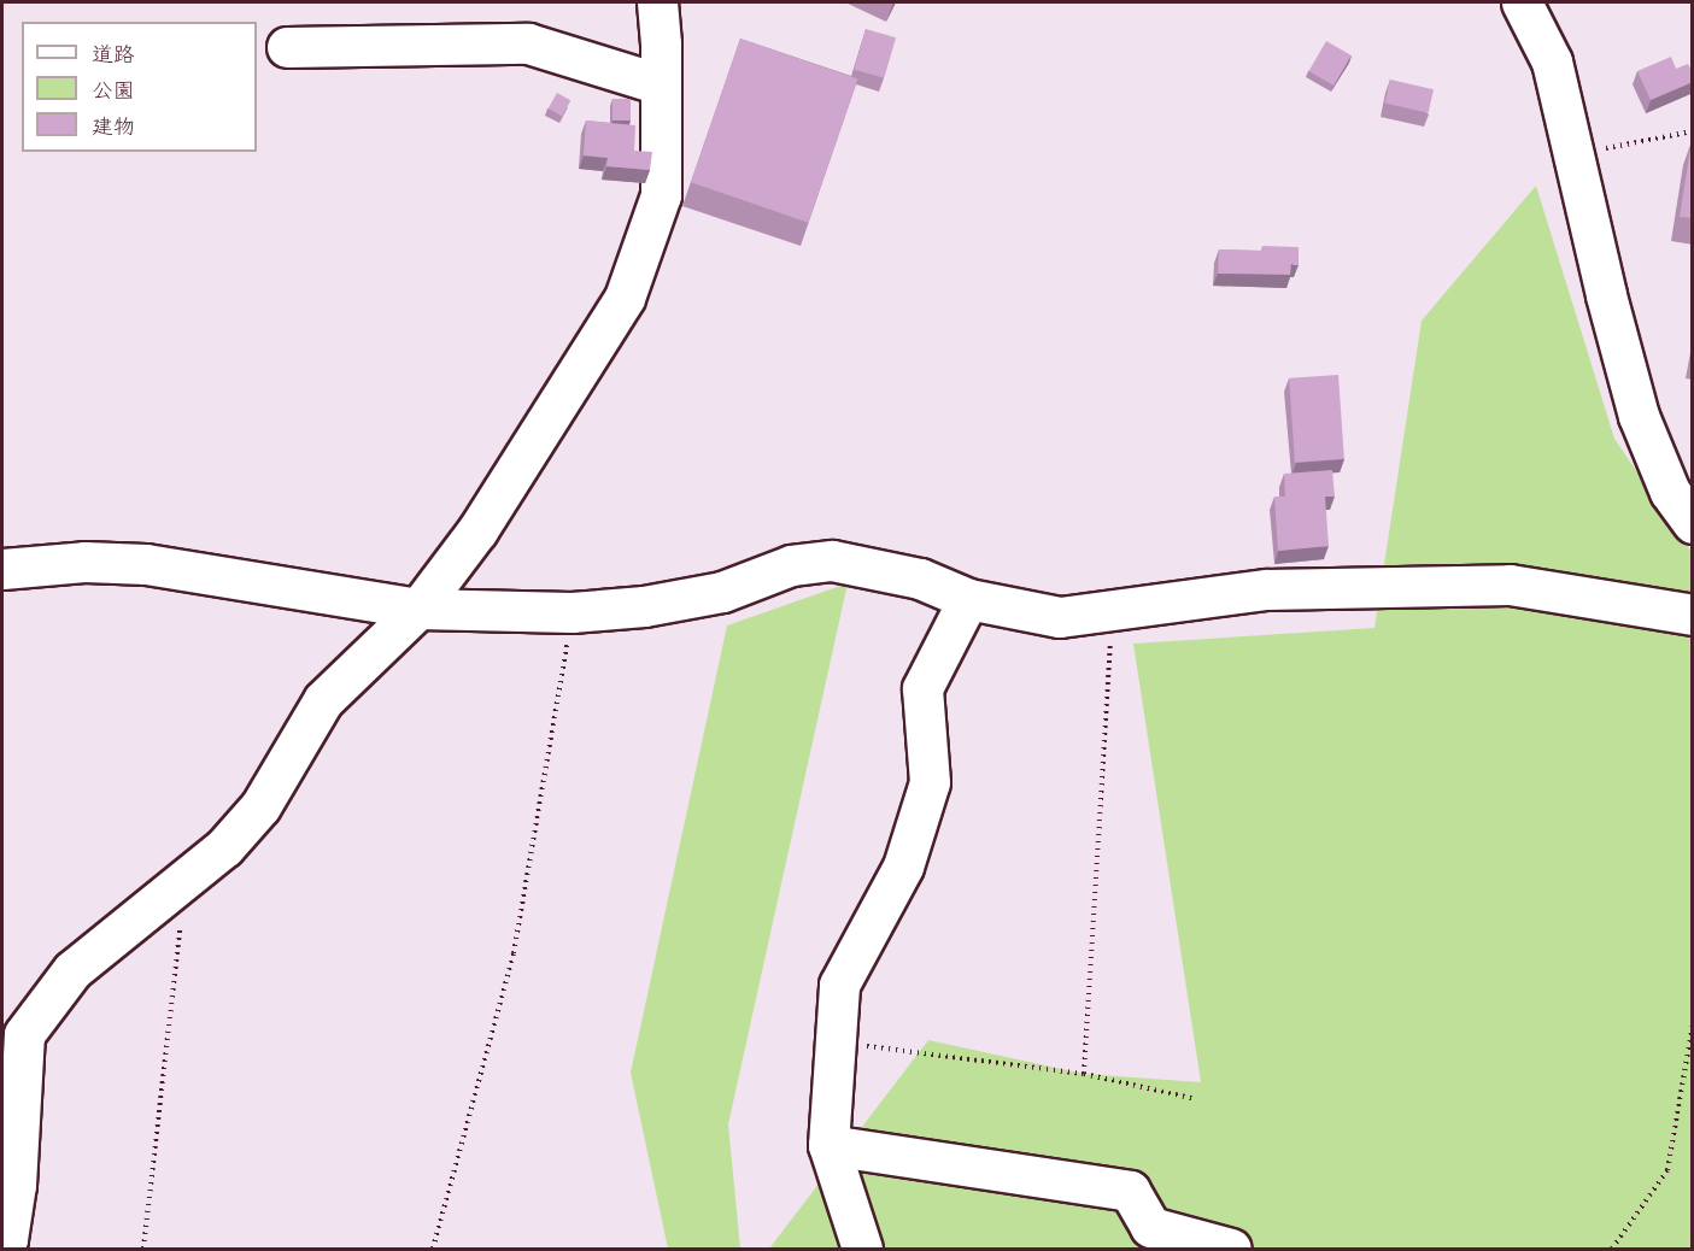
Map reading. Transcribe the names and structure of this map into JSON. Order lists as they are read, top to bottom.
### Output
{
  "legend": ["道路", "公園", "建物"]
}
